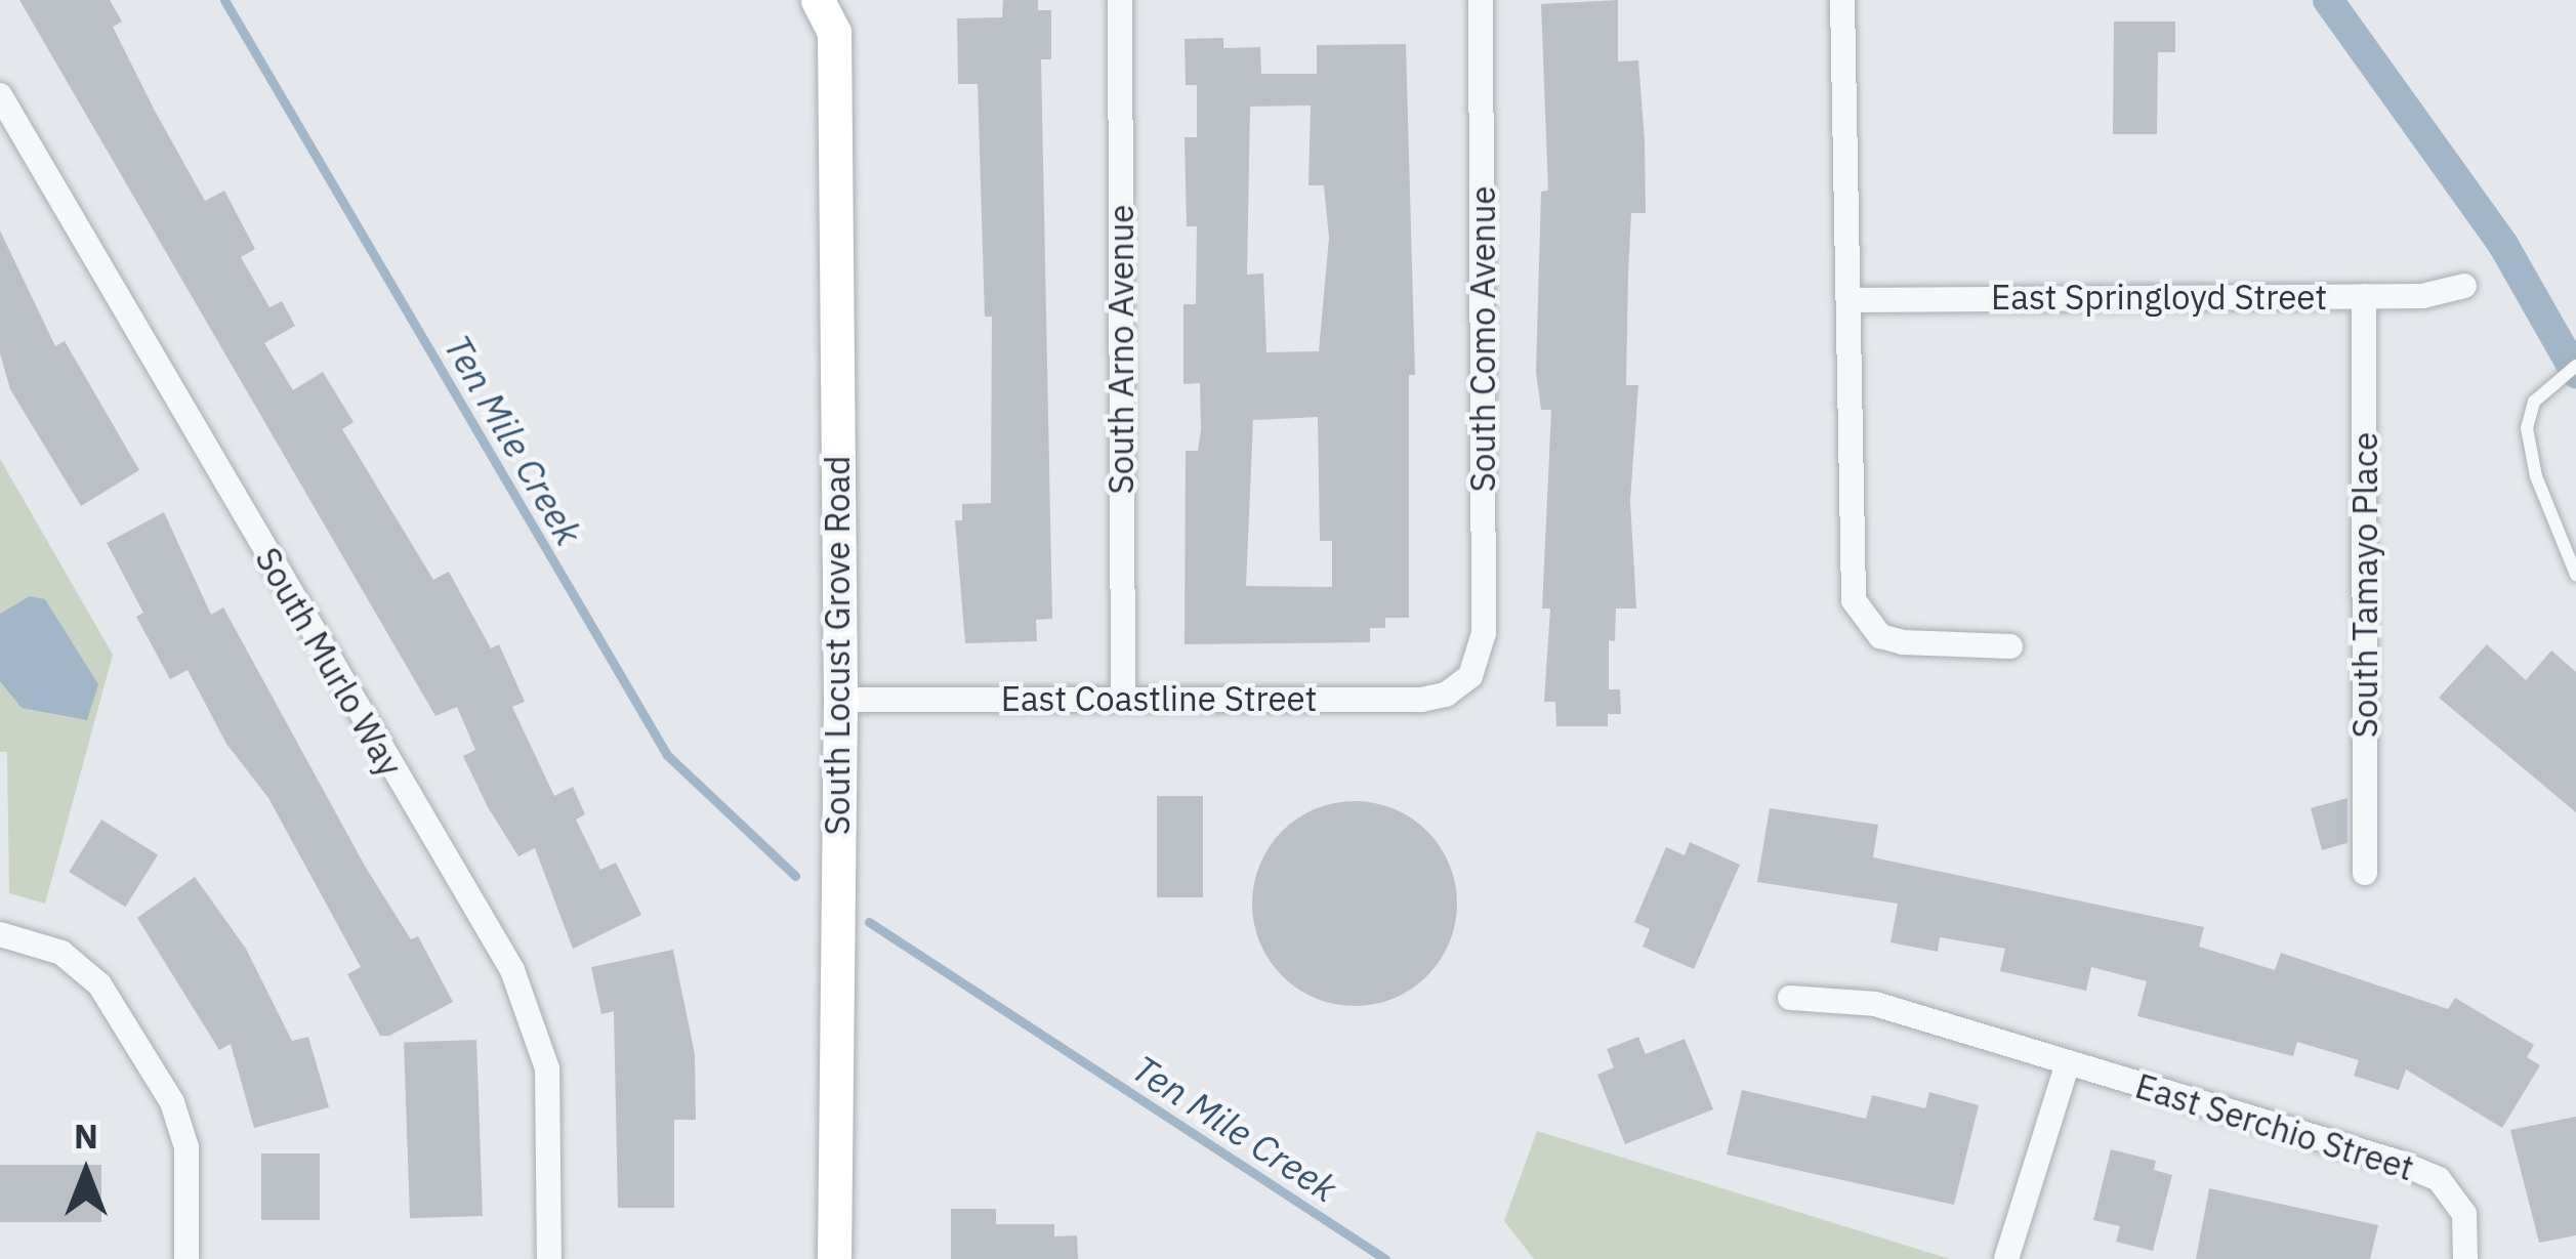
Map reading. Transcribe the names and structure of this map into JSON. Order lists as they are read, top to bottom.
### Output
{
  "streets": {
    "main road": ["South Locust Grove Road"],
    "street": [
      "East Springloyd Street",
      "South Como Avenue",
      "South Arno Avenue",
      "South Tamayo Place",
      "South Murlo Way",
      "East Coastline Street",
      "East Serchio Street"
    ]
  },
  "crossings": [
    ["East Springloyd Street", "South Tamayo Place"],
    ["South Como Avenue", "East Coastline Street"],
    ["South Arno Avenue", "East Coastline Street"],
    ["South Locust Grove Road", "East Coastline Street"]
  ],
  "water": ["Ten Mile Creek"],
  "north": "top"
}
